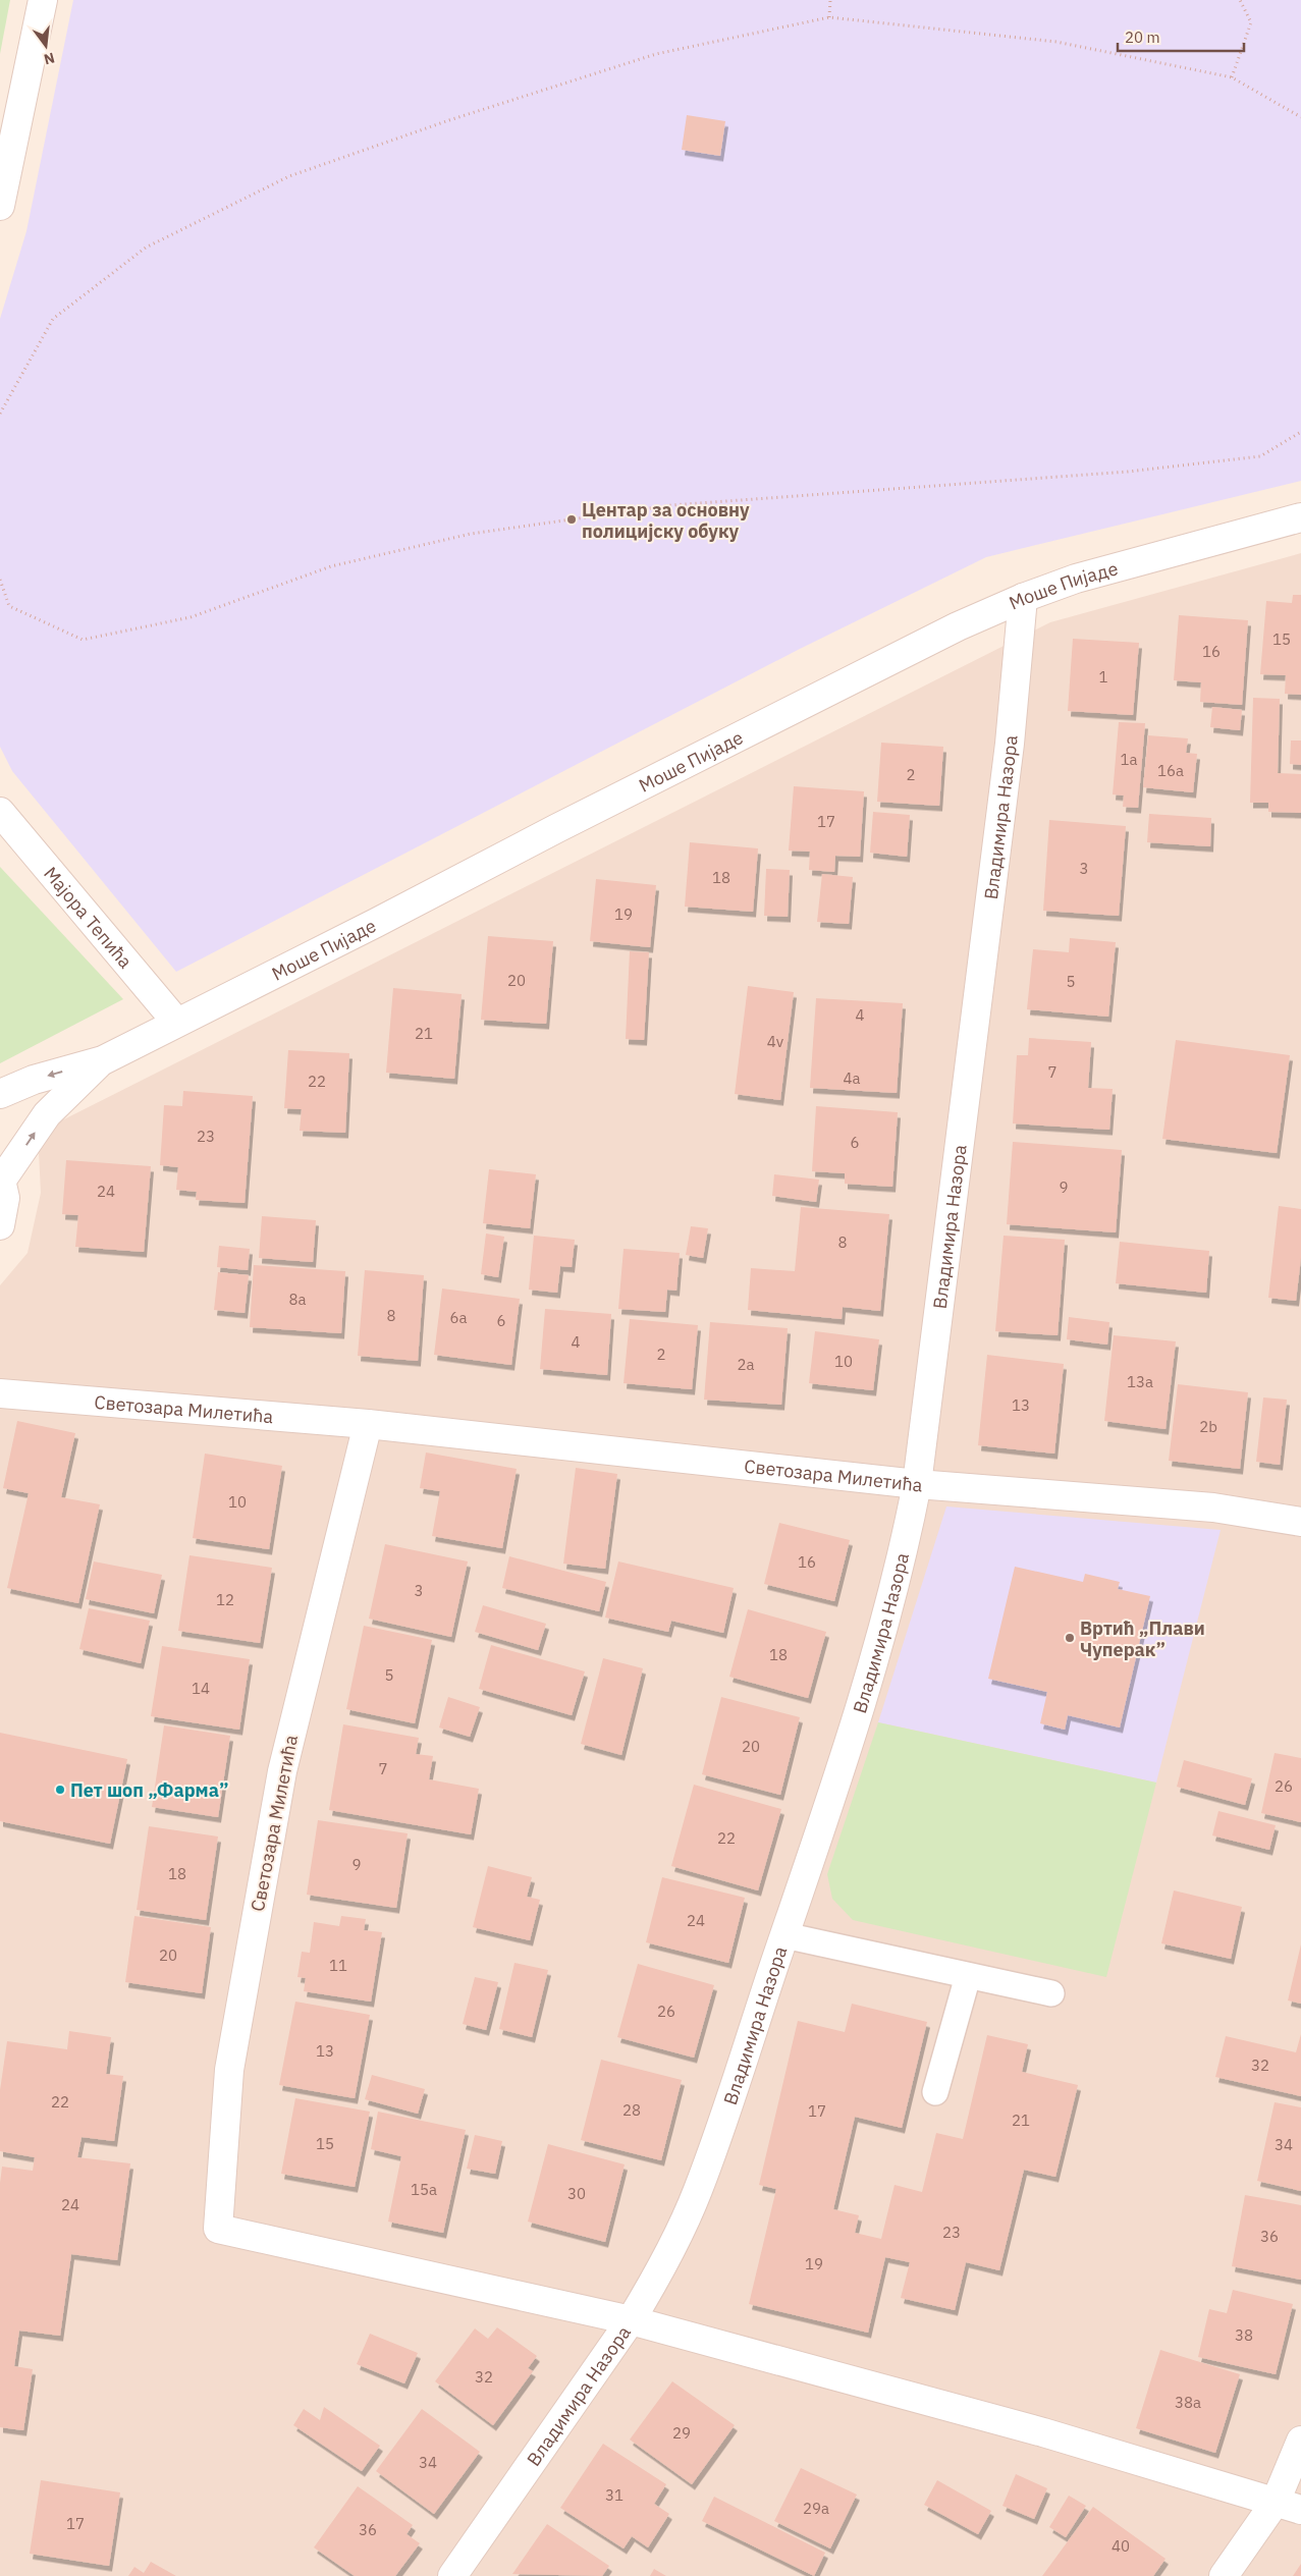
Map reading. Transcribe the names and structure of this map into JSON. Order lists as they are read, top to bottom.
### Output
{
  "streets": {
    "street": [
      "Моше Пијаде",
      "Владимира Назора",
      "Мајора Тепића",
      "Светозара Милетића"
    ]
  },
  "crossings": [
    ["Моше Пијаде", "Владимира Назора"],
    ["Моше Пијаде", "Мајора Тепића"],
    ["Владимира Назора", "Светозара Милетића"]
  ],
  "places": ["Центар за основну полицијску обуку", "Вртић „Плави Чуперак”", "Пет шоп „Фарма”"],
  "house_numbers": [
    "15",
    "16",
    "1",
    "1a",
    "16a",
    "2",
    "17",
    "3",
    "18",
    "19",
    "20",
    "5",
    "4",
    "21",
    "4v",
    "7",
    "4a",
    "22",
    "23",
    "6",
    "9",
    "24",
    "8",
    "8a",
    "8",
    "6a",
    "6",
    "4",
    "2",
    "10",
    "2a",
    "13a",
    "13",
    "2b",
    "10",
    "16",
    "3",
    "12",
    "18",
    "5",
    "14",
    "20",
    "7",
    "26",
    "22",
    "9",
    "18",
    "24",
    "20",
    "11",
    "26",
    "13",
    "32",
    "22",
    "28",
    "17",
    "21",
    "15",
    "34",
    "15a",
    "30",
    "24",
    "23",
    "36",
    "19",
    "38",
    "32",
    "38a",
    "29",
    "34",
    "31",
    "29a",
    "17",
    "36",
    "40"
  ],
  "scale_bar": "20 m",
  "north": "bottom"
}
